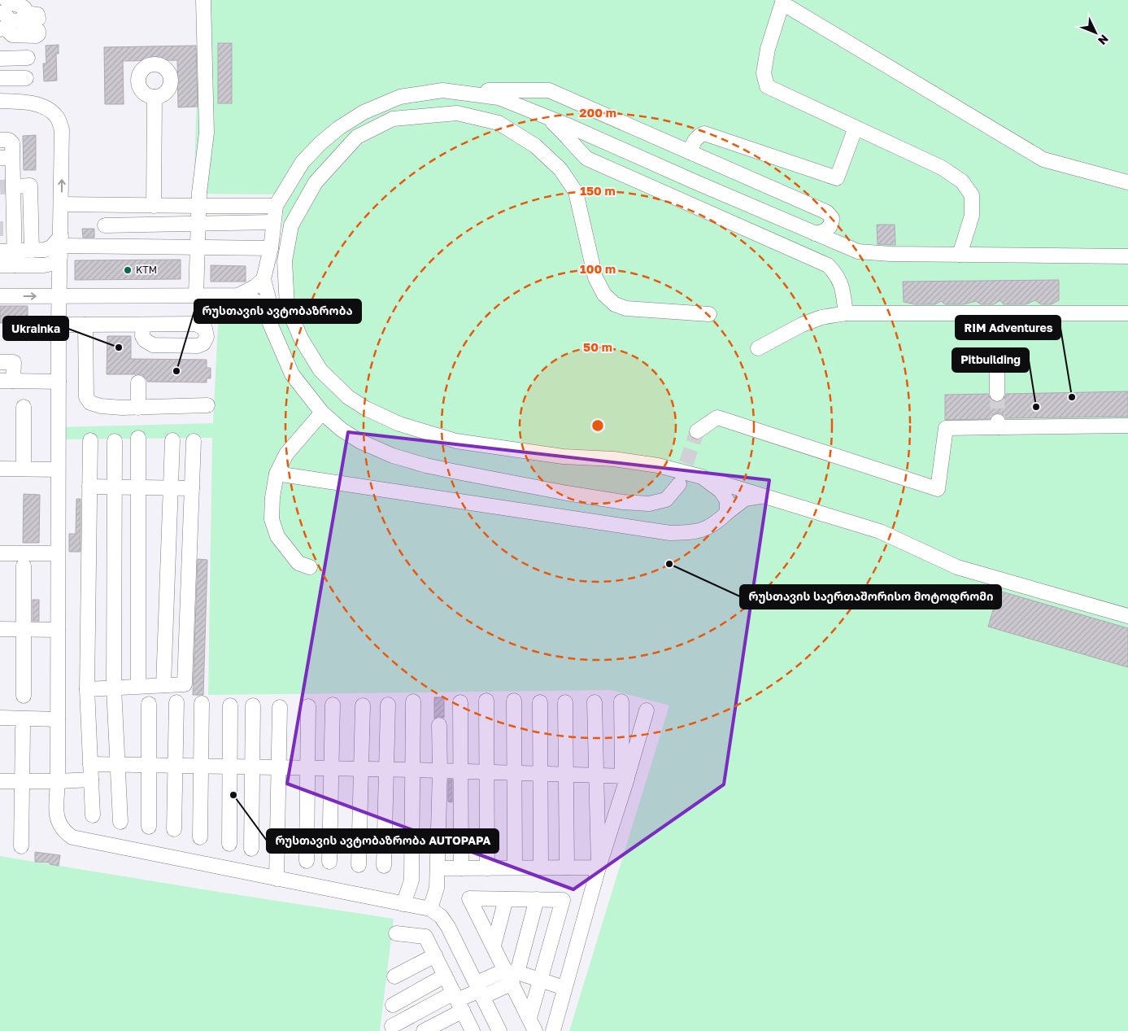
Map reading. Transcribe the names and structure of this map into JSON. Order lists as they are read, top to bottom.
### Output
{
  "places": [
    "KTM",
    "Ukrainka",
    "რუსთავის ავტობაზრობა",
    "RIM Adventures",
    "Pitbuilding",
    "რუსთავის საერთაშორისო მოტოდრომი",
    "რუსთავის ავტობაზრობა AUTOPAPA"
  ],
  "north": "bottom right",
  "rings": [
    "200 m",
    "150 m",
    "100 m",
    "50 m"
  ]
}
